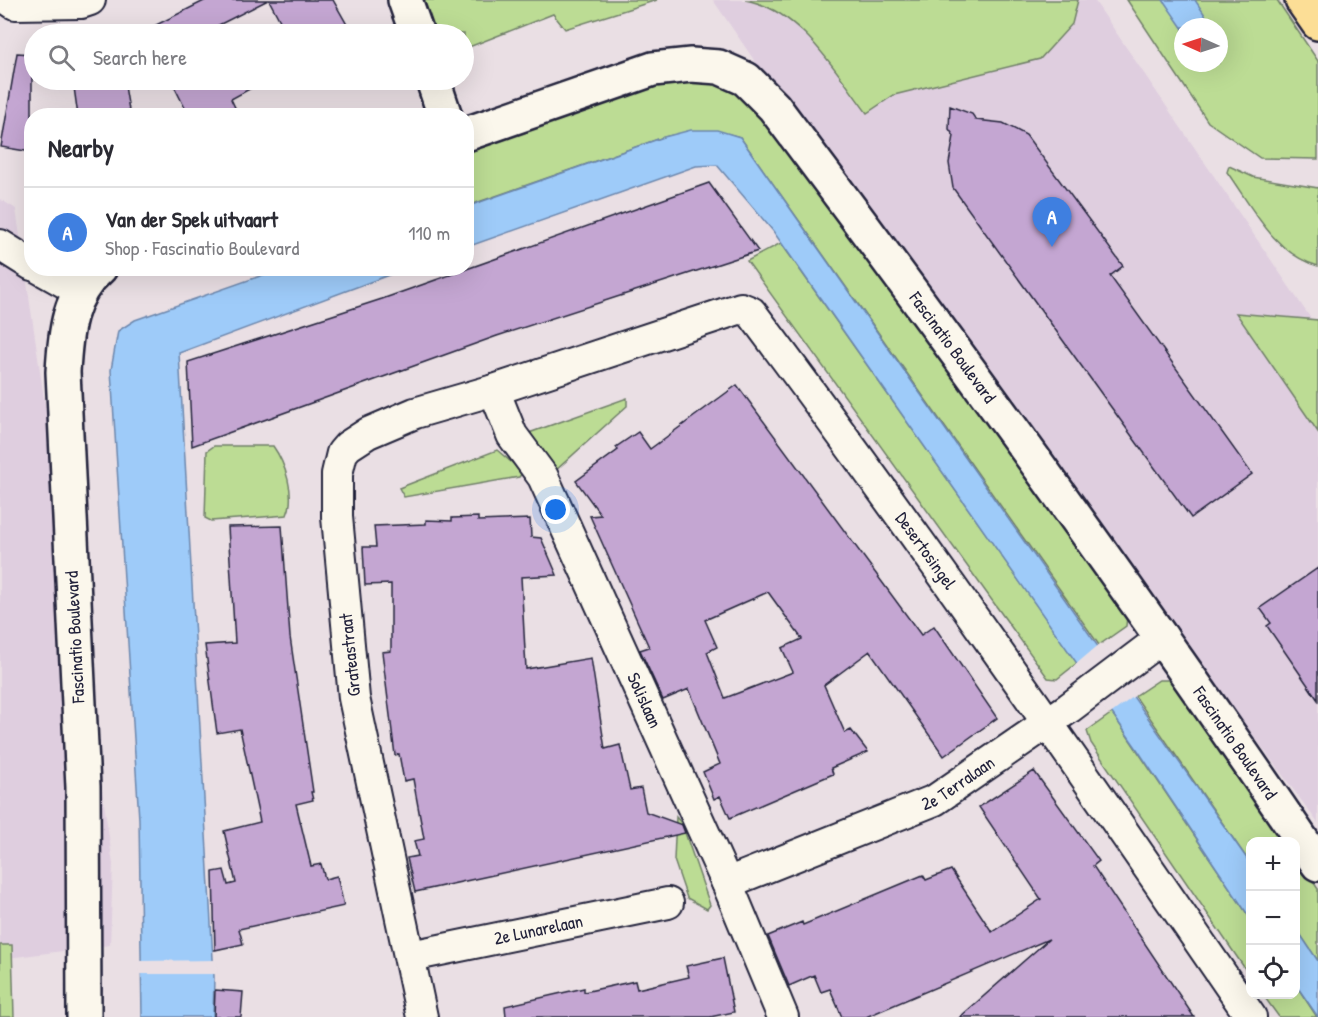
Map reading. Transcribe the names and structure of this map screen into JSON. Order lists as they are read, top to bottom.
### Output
{
  "streets": {
    "street": [
      "Fascinatio Boulevard",
      "Desertosingel",
      "Grateastraat",
      "Solislaan",
      "2e Terralaan",
      "2e Lunarelaan"
    ]
  },
  "crossings": [
    ["Fascinatio Boulevard", "2e Terralaan"],
    ["Desertosingel", "Grateastraat"],
    ["Desertosingel", "Solislaan"],
    ["Desertosingel", "2e Terralaan"],
    ["Grateastraat", "Solislaan"],
    ["Grateastraat", "2e Lunarelaan"],
    ["Solislaan", "2e Terralaan"]
  ],
  "north": "left",
  "page": {
    "search": "Search here",
    "heading": "Nearby",
    "list": [
      {
        "mark": "A",
        "name": "Van der Spek uitvaart",
        "note": "Shop · Fascinatio Boulevard",
        "value": "110 m"
      }
    ],
    "pins": "A",
    "map_buttons": ["+", "−"]
  }
}
